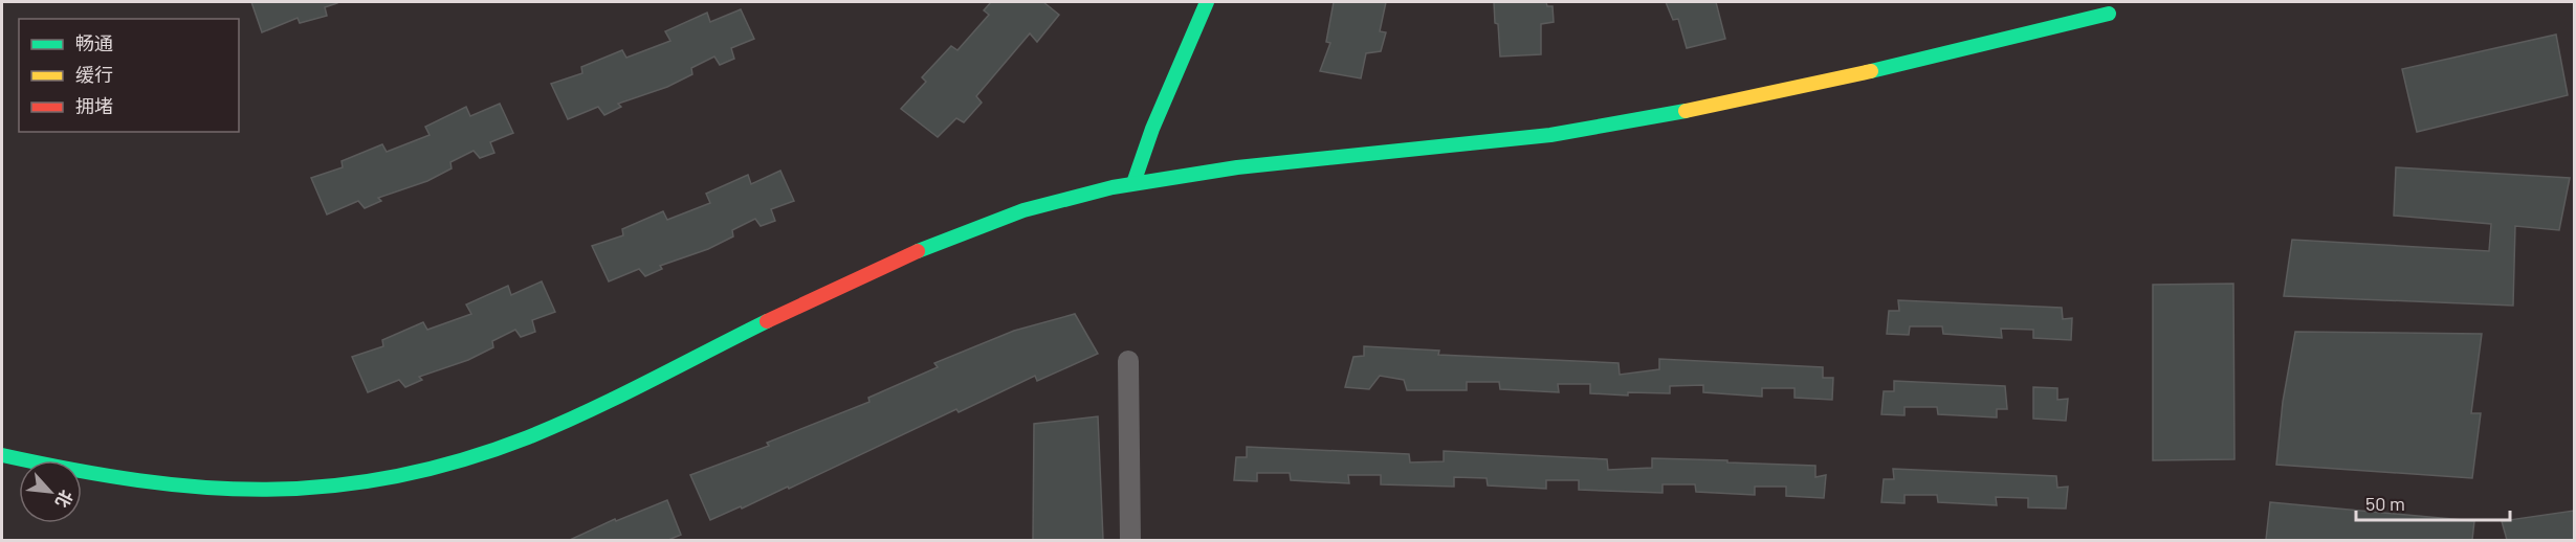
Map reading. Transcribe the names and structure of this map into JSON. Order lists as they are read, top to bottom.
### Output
{
  "legend": ["畅通", "缓行", "拥堵"],
  "scale_bar": "50 m",
  "north": "bottom right"
}
